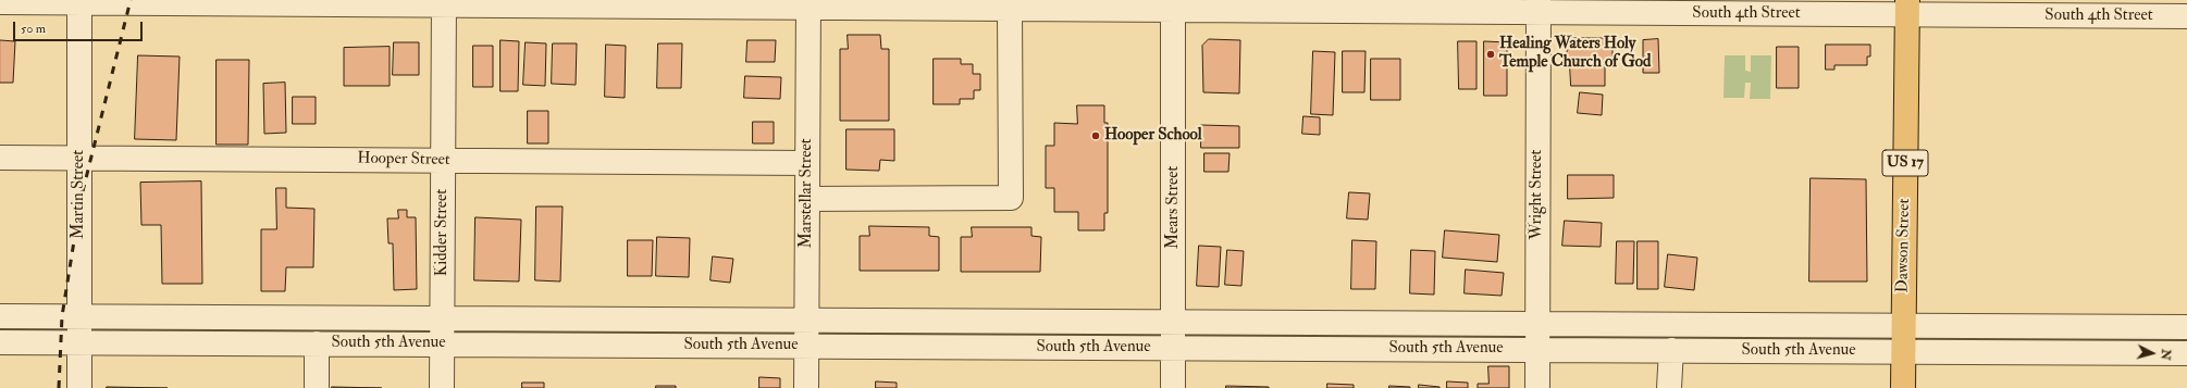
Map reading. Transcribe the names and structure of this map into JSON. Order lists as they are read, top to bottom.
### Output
{
  "streets": {
    "main road": ["US 17", "Dawson Street"],
    "street": [
      "South 4th Street",
      "Hooper Street",
      "Marstellar Street",
      "Martin Street",
      "Wright Street",
      "Mears Street",
      "Kidder Street",
      "South 5th Avenue"
    ]
  },
  "crossings": [
    ["South 4th Street", "Marstellar Street"],
    ["South 4th Street", "Martin Street"],
    ["South 4th Street", "Wright Street"],
    ["South 4th Street", "Mears Street"],
    ["South 4th Street", "Kidder Street"],
    ["South 4th Street", "Dawson Street"],
    ["Hooper Street", "Marstellar Street"],
    ["Hooper Street", "Martin Street"],
    ["Hooper Street", "Kidder Street"],
    ["Marstellar Street", "South 5th Avenue"],
    ["Martin Street", "South 5th Avenue"],
    ["Wright Street", "South 5th Avenue"],
    ["Mears Street", "South 5th Avenue"],
    ["Kidder Street", "South 5th Avenue"],
    ["Dawson Street", "South 5th Avenue"]
  ],
  "places": ["Healing Waters Holy Temple Church of God", "Hooper School"],
  "scale_bar": "50 m",
  "north": "right"
}
